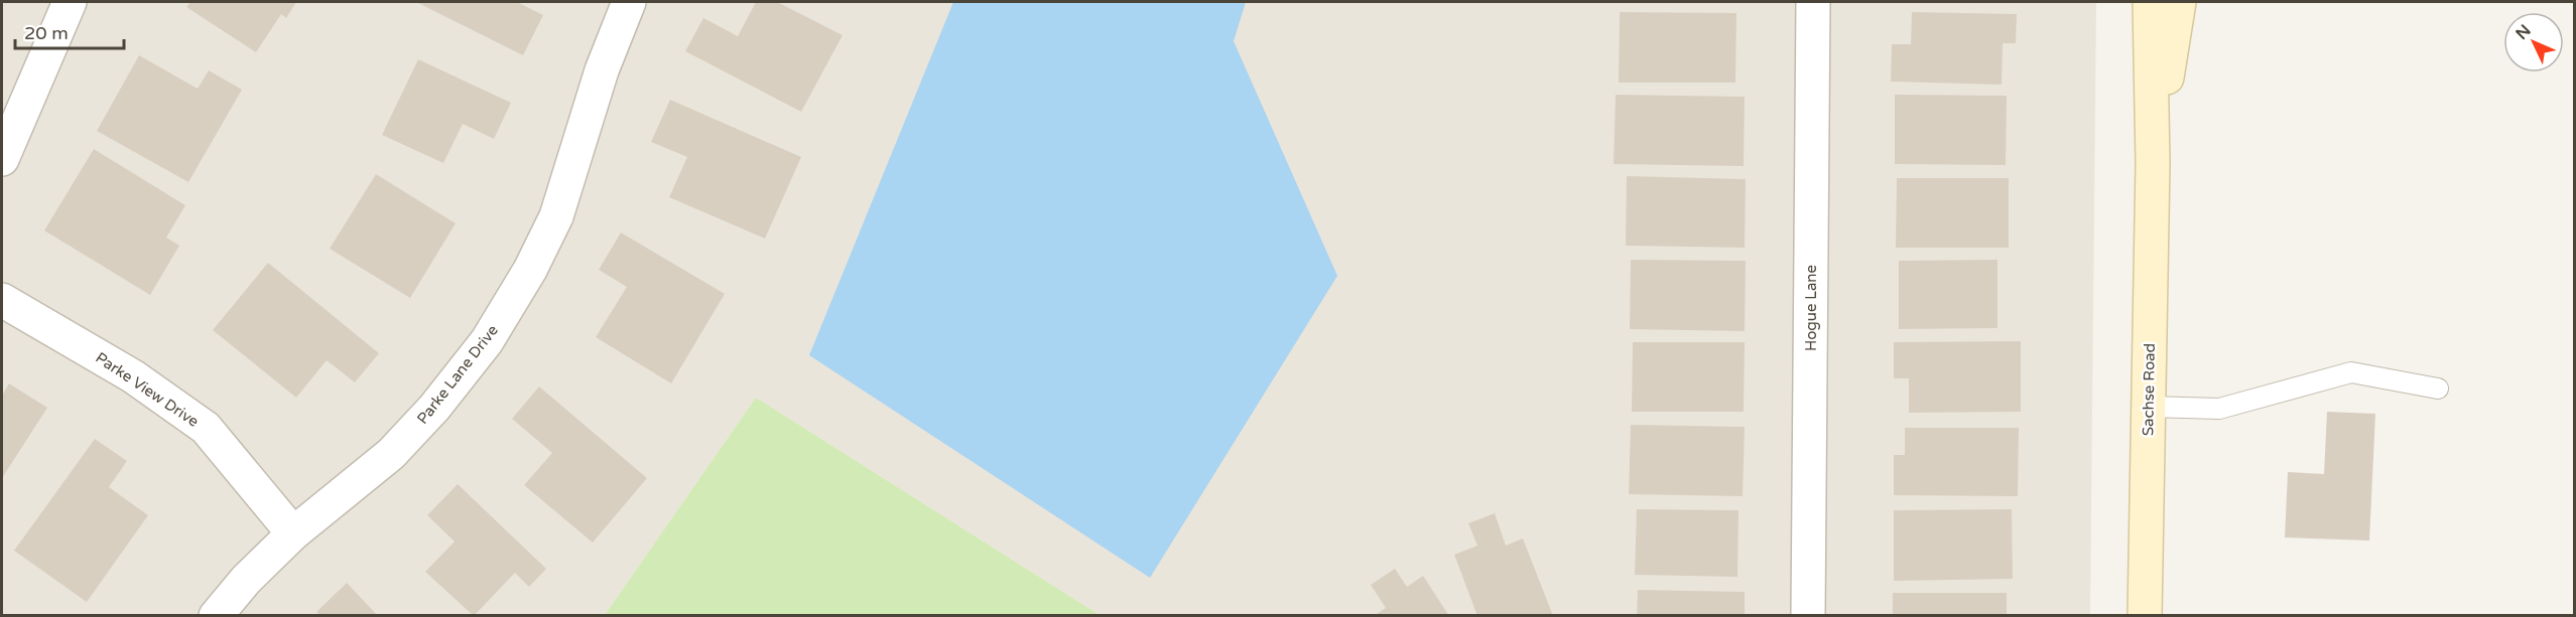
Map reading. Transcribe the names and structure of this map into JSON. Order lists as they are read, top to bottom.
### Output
{
  "streets": {
    "main road": ["Sachse Road"],
    "street": ["Hogue Lane", "Parke Lane Drive", "Parke View Drive"]
  },
  "crossings": [
    ["Parke Lane Drive", "Parke View Drive"]
  ],
  "scale_bar": "20 m",
  "north": "top left"
}
